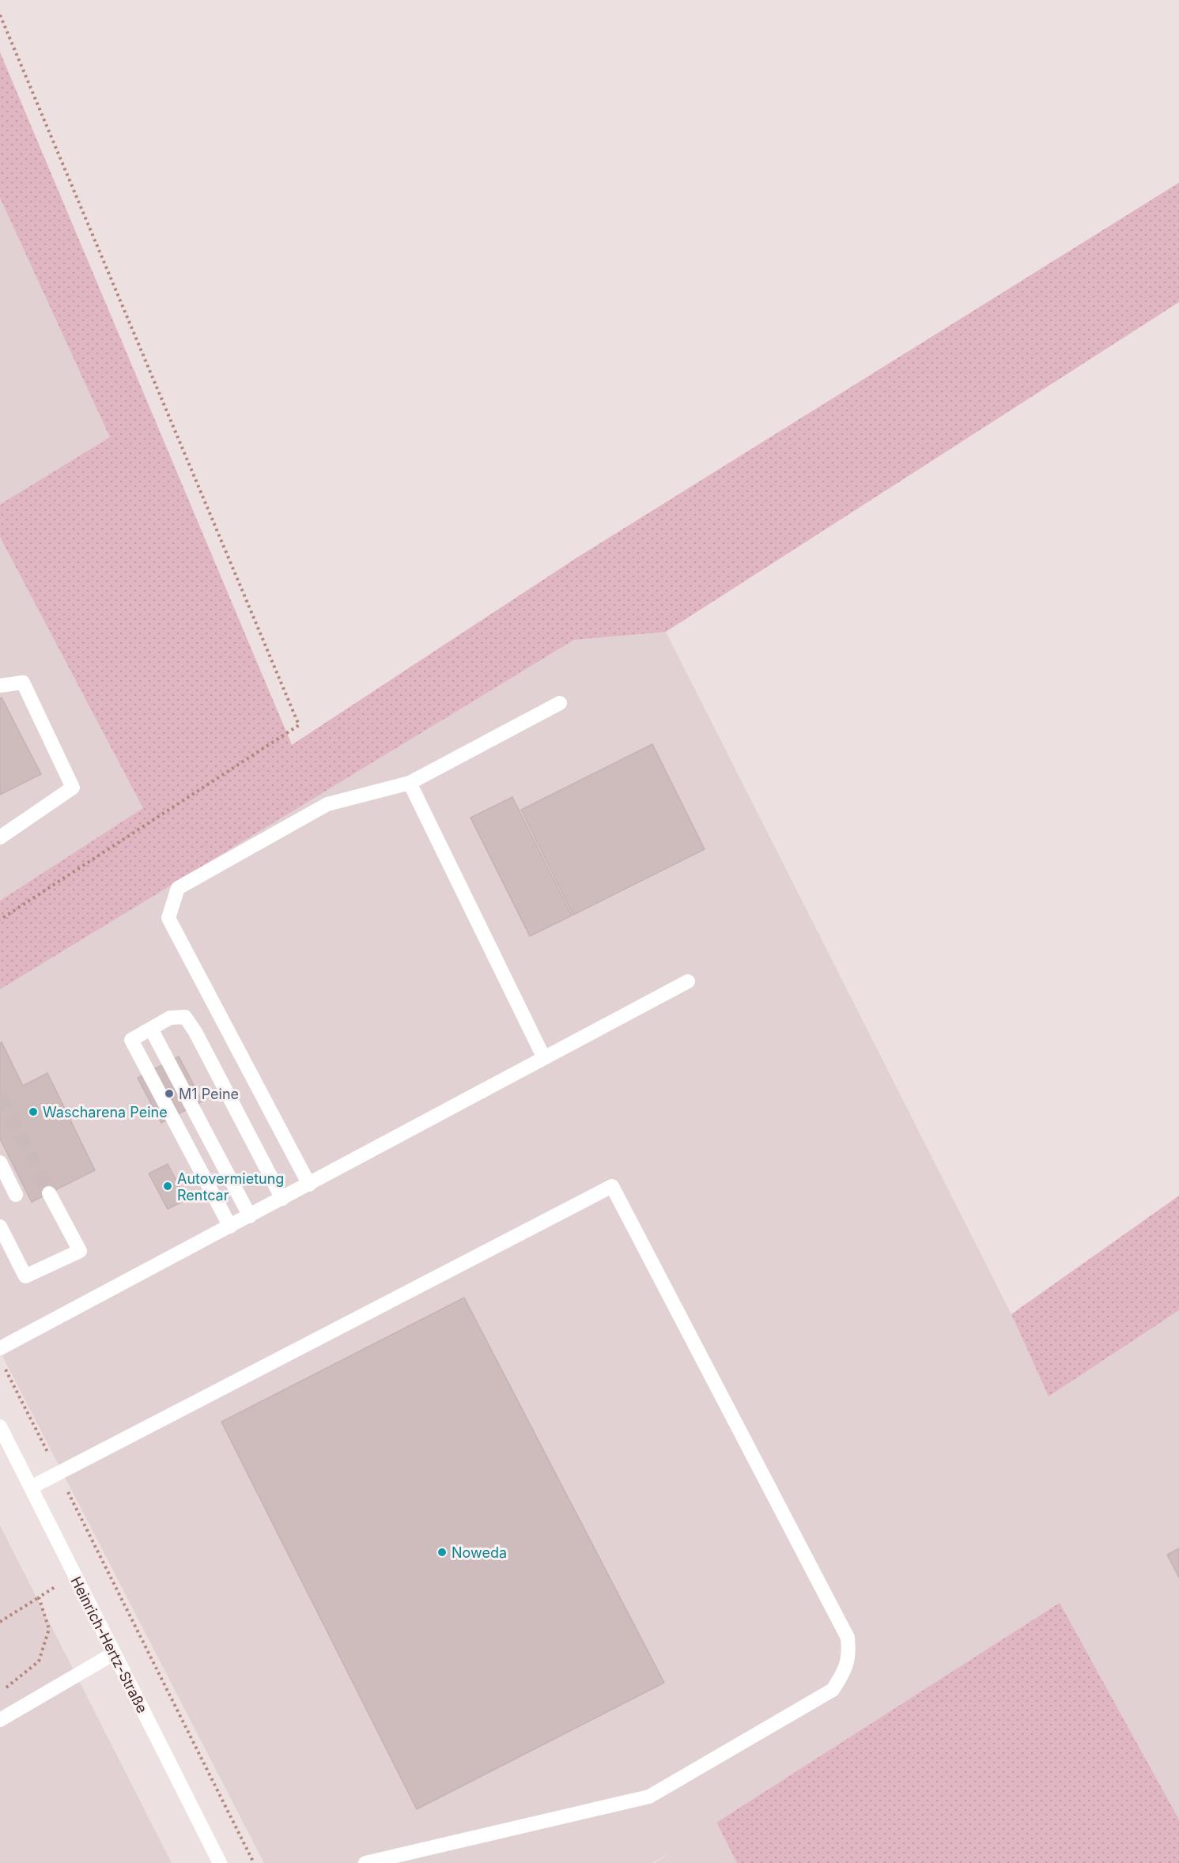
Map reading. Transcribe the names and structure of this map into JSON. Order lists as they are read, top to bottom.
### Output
{
  "streets": {
    "street": ["Heinrich-Hertz-Straße"]
  },
  "places": [
    "M1 Peine",
    "Wascharena Peine",
    "Autovermietung Rentcar",
    "Noweda"
  ]
}
